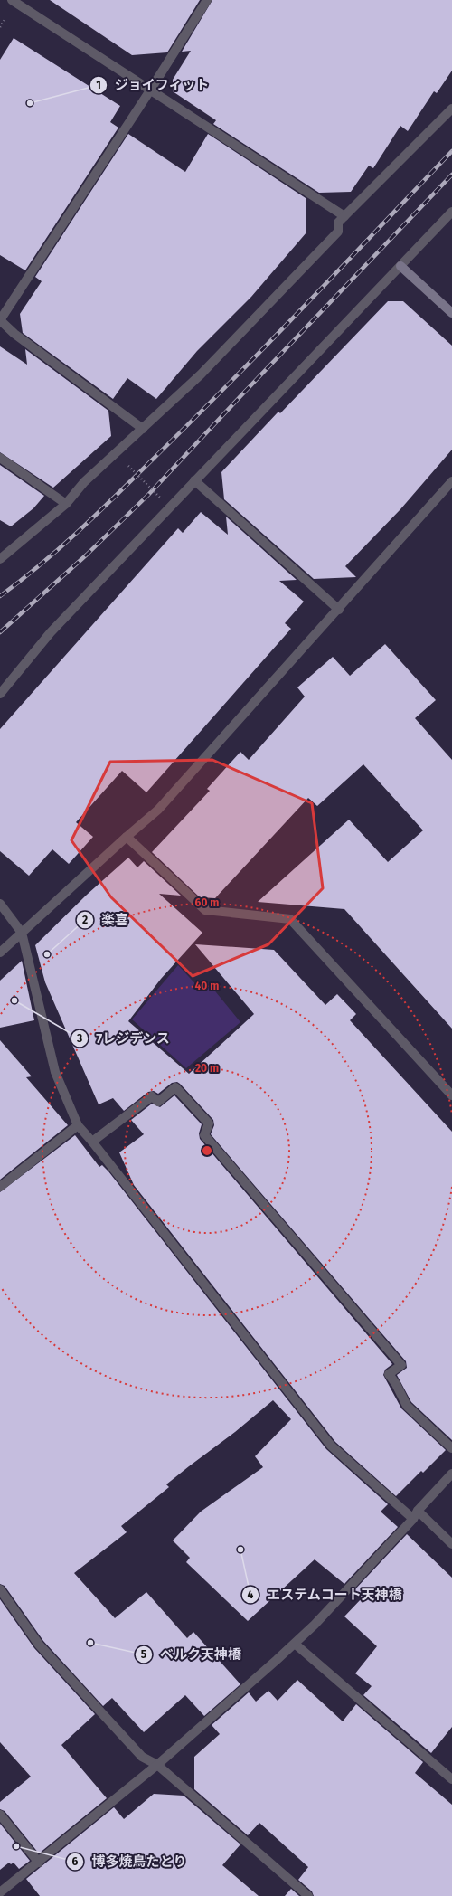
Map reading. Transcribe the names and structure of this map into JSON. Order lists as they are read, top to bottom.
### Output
{
  "places": [
    "ジョイフィット",
    "楽喜",
    "7レジデンス",
    "エステムコート天神橋",
    "ベルク天神橋",
    "博多焼鳥たとり"
  ],
  "rings": ["60 m", "40 m", "20 m"]
}
